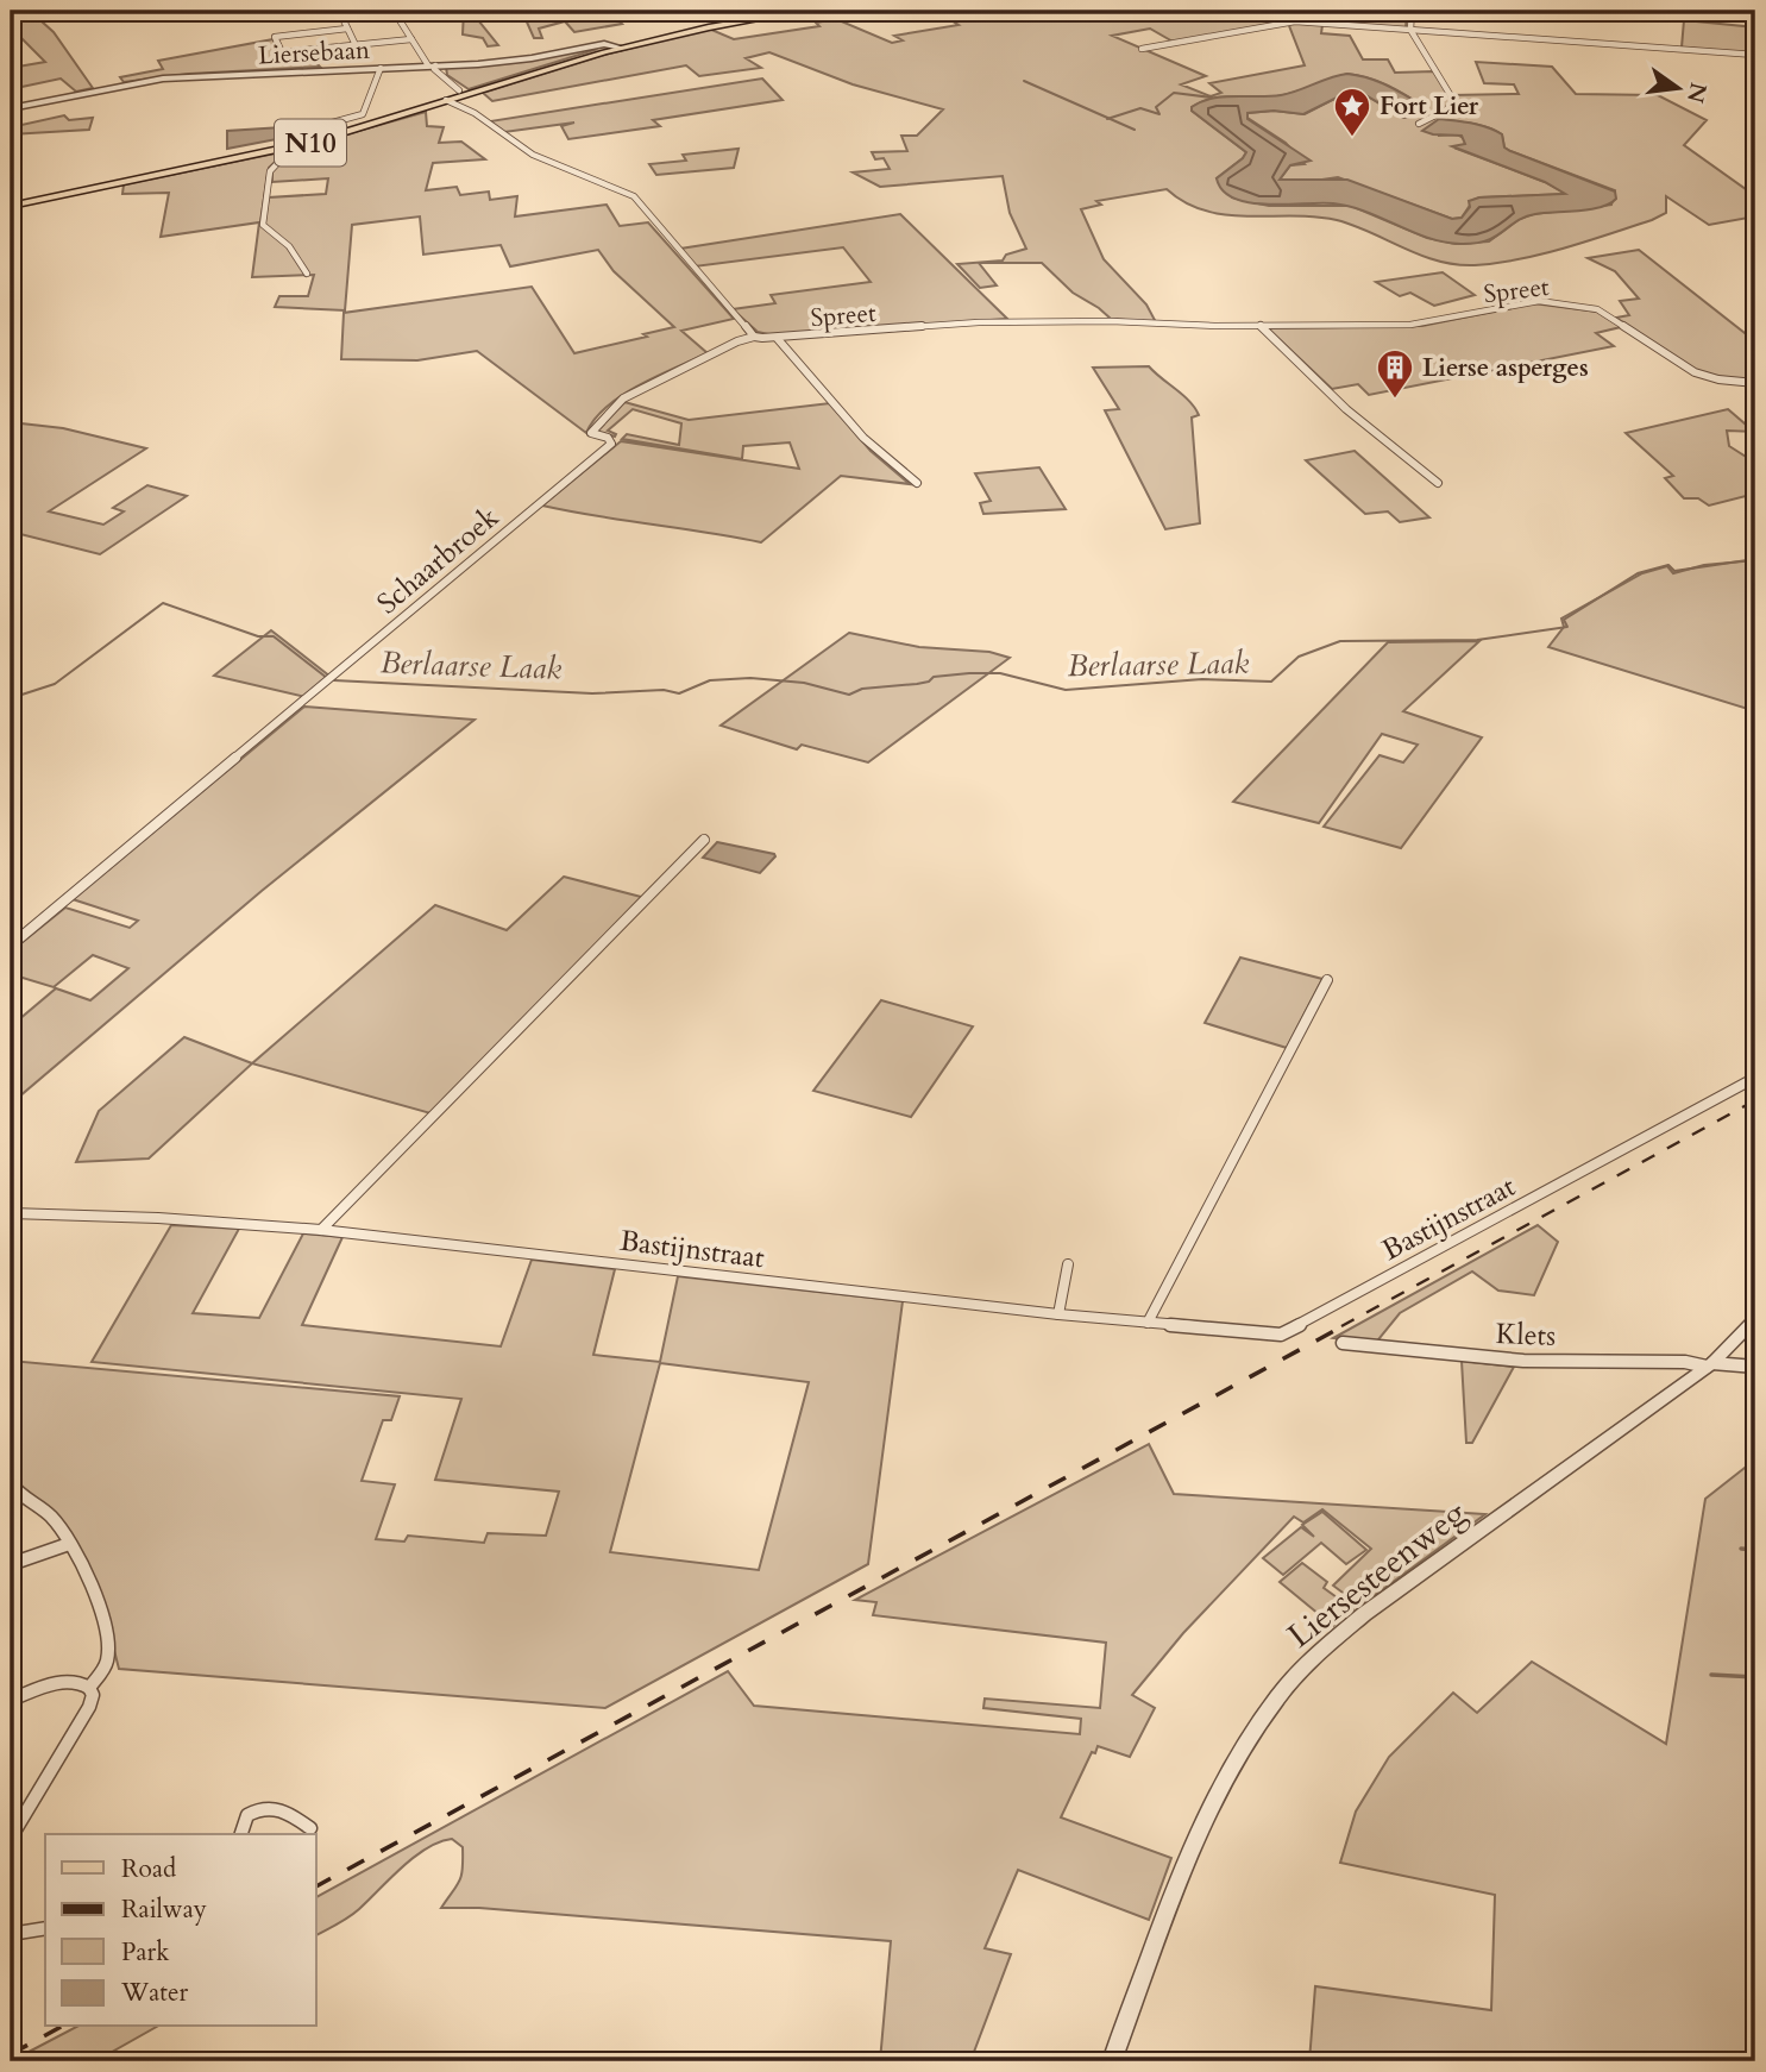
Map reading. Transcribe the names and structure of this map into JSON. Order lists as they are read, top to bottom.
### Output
{
  "streets": {
    "main road": ["N10"],
    "street": [
      "Liersebaan",
      "Spreet",
      "Schaarbroek",
      "Bastijnstraat",
      "Klets",
      "Liersesteenweg"
    ]
  },
  "crossings": [
    ["Liersebaan", "N10"],
    ["Spreet", "Schaarbroek"],
    ["Klets", "Liersesteenweg"]
  ],
  "water": ["Berlaarse Laak"],
  "places": {
    "place": ["Fort Lier"],
    "building": ["Lierse asperges"]
  },
  "legend": [
    "Road",
    "Railway",
    "Park",
    "Water"
  ],
  "north": "right"
}
